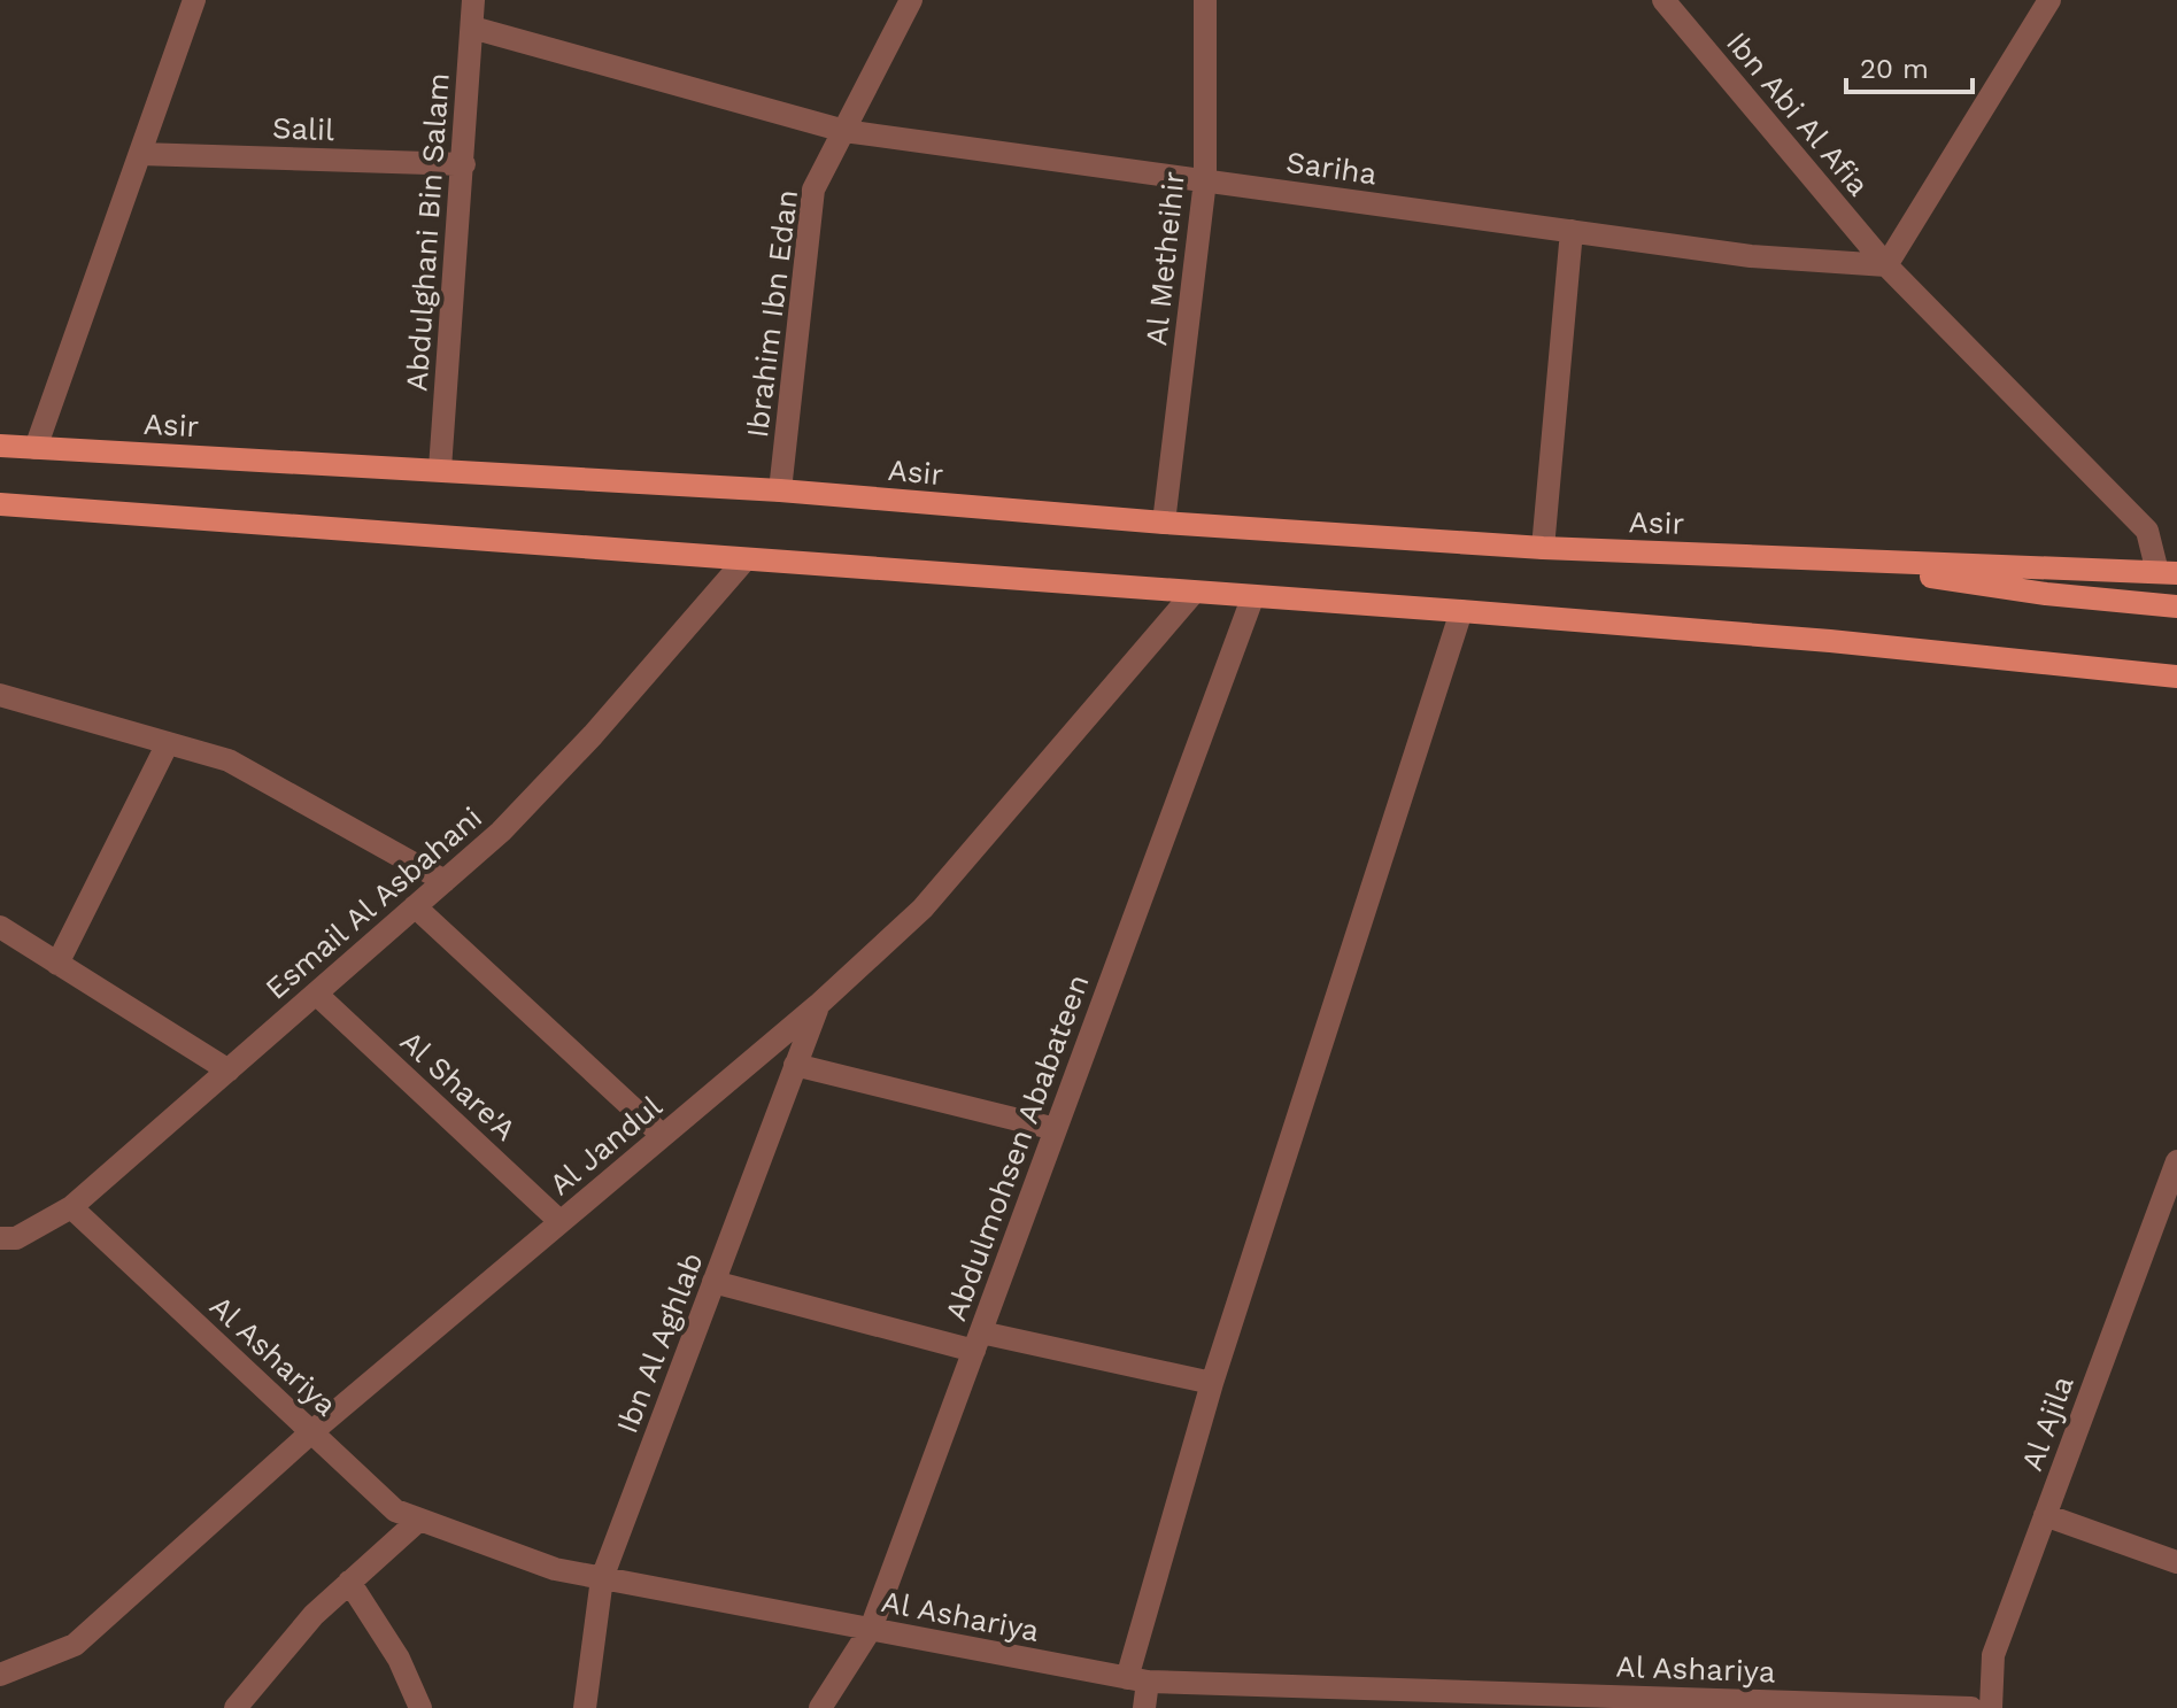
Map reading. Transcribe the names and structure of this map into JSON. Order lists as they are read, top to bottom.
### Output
{
  "streets": {
    "main road": ["Asir"],
    "street": [
      "Ibn Abi Al Afia",
      "Salil",
      "Sariha",
      "Abdulghani Bin Salam",
      "Al Metheihir",
      "Ibrahim Ibn Edan",
      "Esmail Al Asbahani",
      "Al Share'A",
      "Al Jandul",
      "Abdulmohsen Ababateen",
      "Ibn Al Aghlab",
      "Al Ashariya",
      "Al Ajila"
    ]
  },
  "crossings": [
    ["Ibn Abi Al Afia", "Sariha"],
    ["Salil", "Abdulghani Bin Salam"],
    ["Sariha", "Abdulghani Bin Salam"],
    ["Sariha", "Al Metheihir"],
    ["Sariha", "Ibrahim Ibn Edan"],
    ["Abdulghani Bin Salam", "Asir"],
    ["Al Metheihir", "Asir"],
    ["Ibrahim Ibn Edan", "Asir"],
    ["Esmail Al Asbahani", "Al Share'A"],
    ["Esmail Al Asbahani", "Al Ashariya"],
    ["Al Share'A", "Al Jandul"],
    ["Al Jandul", "Ibn Al Aghlab"],
    ["Al Jandul", "Al Ashariya"],
    ["Abdulmohsen Ababateen", "Al Ashariya"],
    ["Ibn Al Aghlab", "Al Ashariya"]
  ],
  "scale_bar": "20 m"
}
